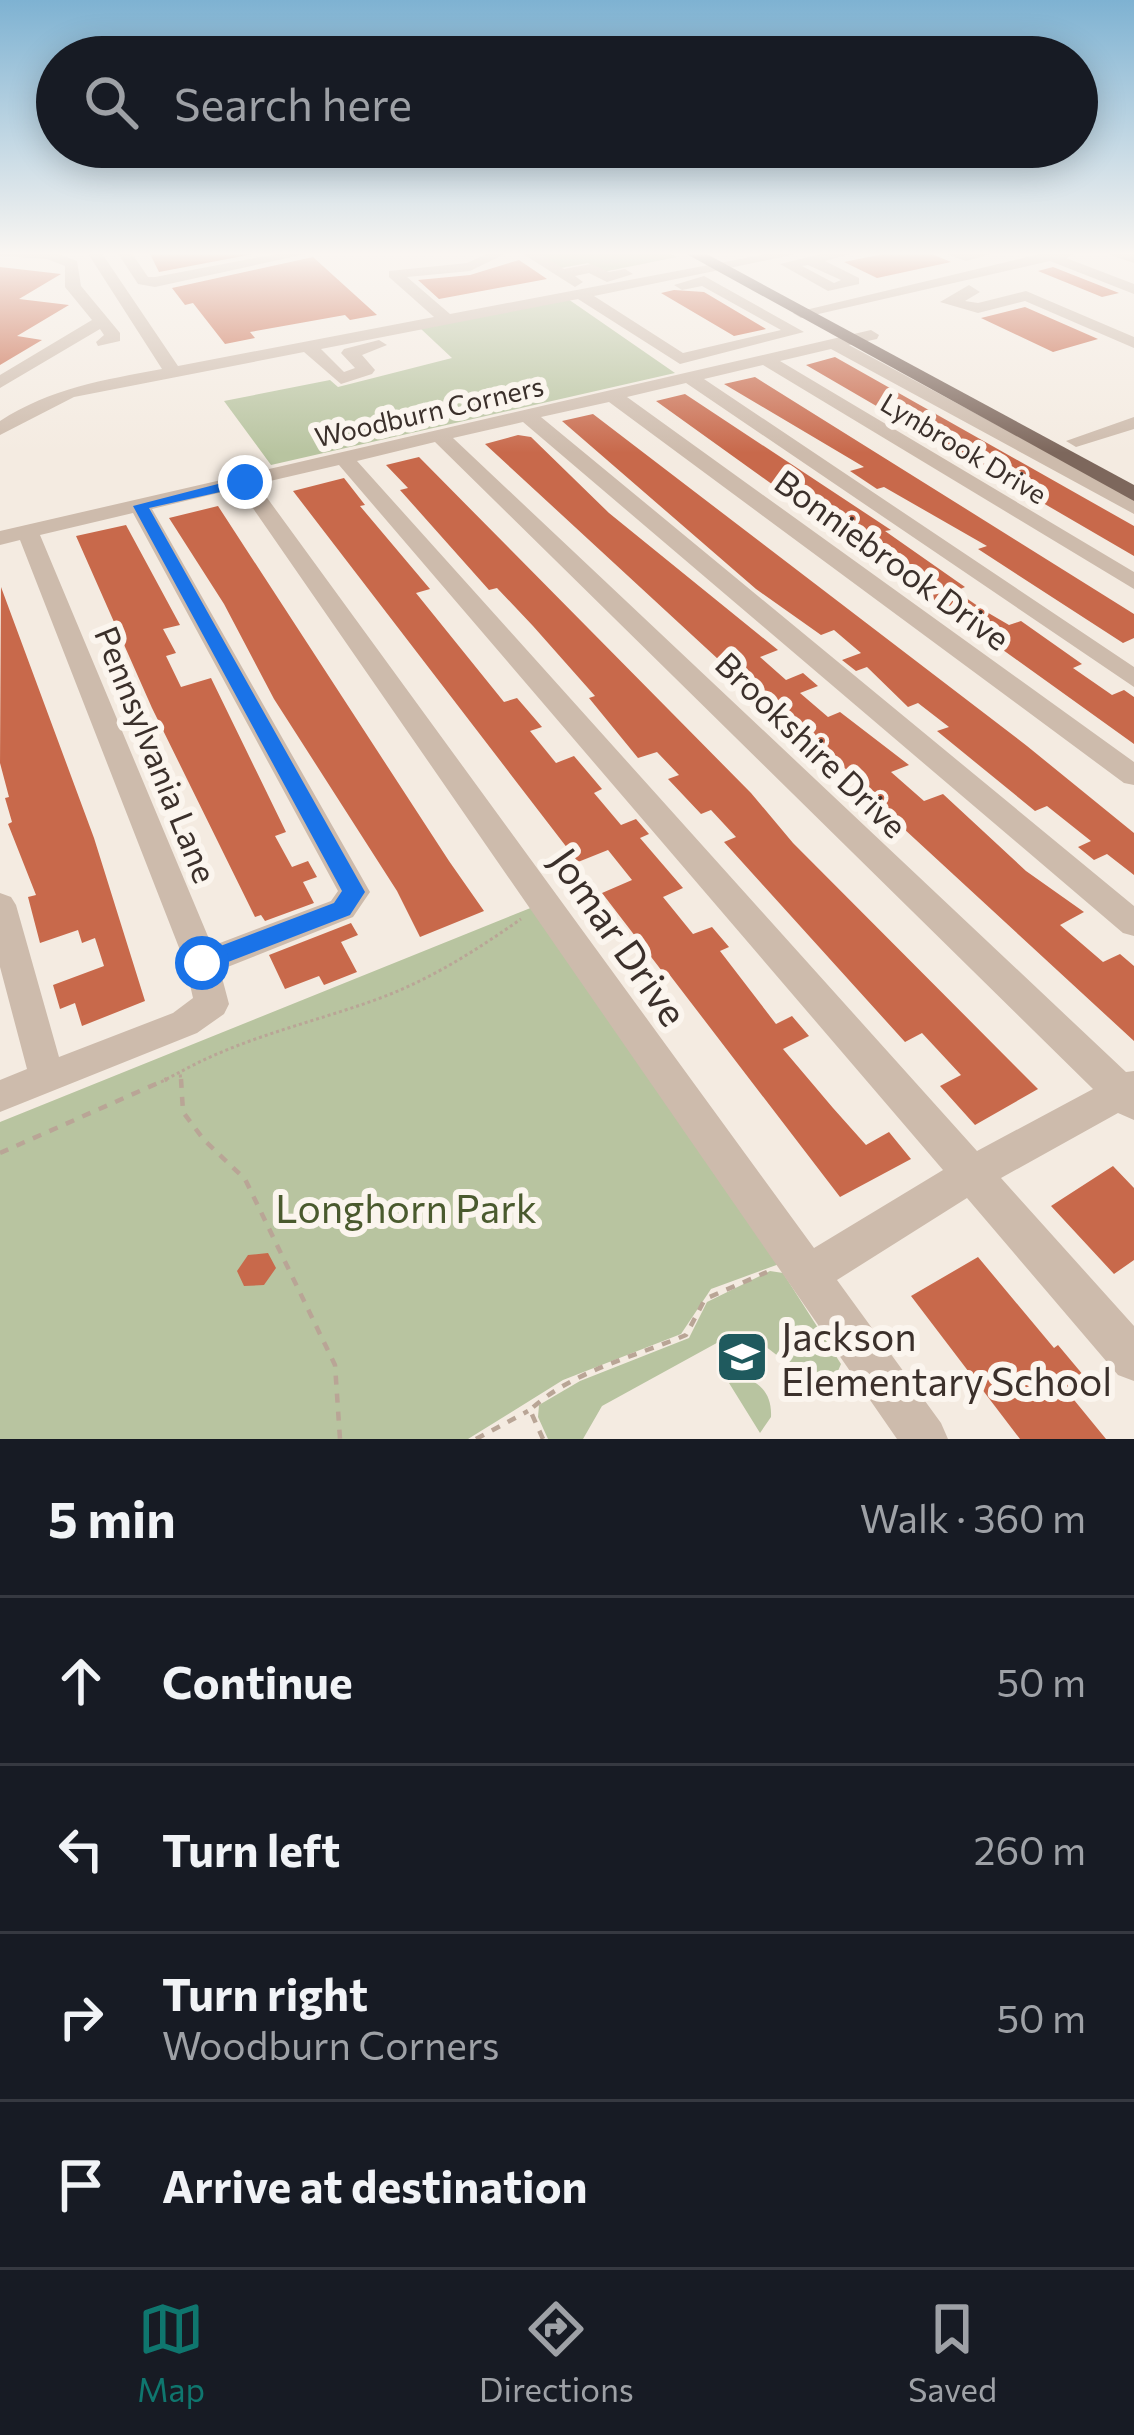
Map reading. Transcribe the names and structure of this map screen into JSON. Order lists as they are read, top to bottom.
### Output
{
  "streets": {
    "street": [
      "Woodburn Corners",
      "Lynbrook Drive",
      "Bonniebrook Drive",
      "Brookshire Drive",
      "Pennsylvania Lane",
      "Jomar Drive"
    ]
  },
  "crossings": [
    ["Woodburn Corners", "Lynbrook Drive"],
    ["Woodburn Corners", "Bonniebrook Drive"],
    ["Woodburn Corners", "Brookshire Drive"],
    ["Woodburn Corners", "Pennsylvania Lane"],
    ["Woodburn Corners", "Jomar Drive"]
  ],
  "parks": ["Longhorn Park"],
  "places": {
    "school or university": ["Jackson Elementary School"]
  },
  "page": {
    "search": "Search here",
    "heading": ["5 min", "Walk · 360 m"],
    "list": [
      ["Continue", "50 m"],
      ["Turn left", "260 m"],
      ["Turn right", "Woodburn Corners", "50 m"],
      "Arrive at destination"
    ],
    "nav": ["Map", "Directions", "Saved"]
  }
}
